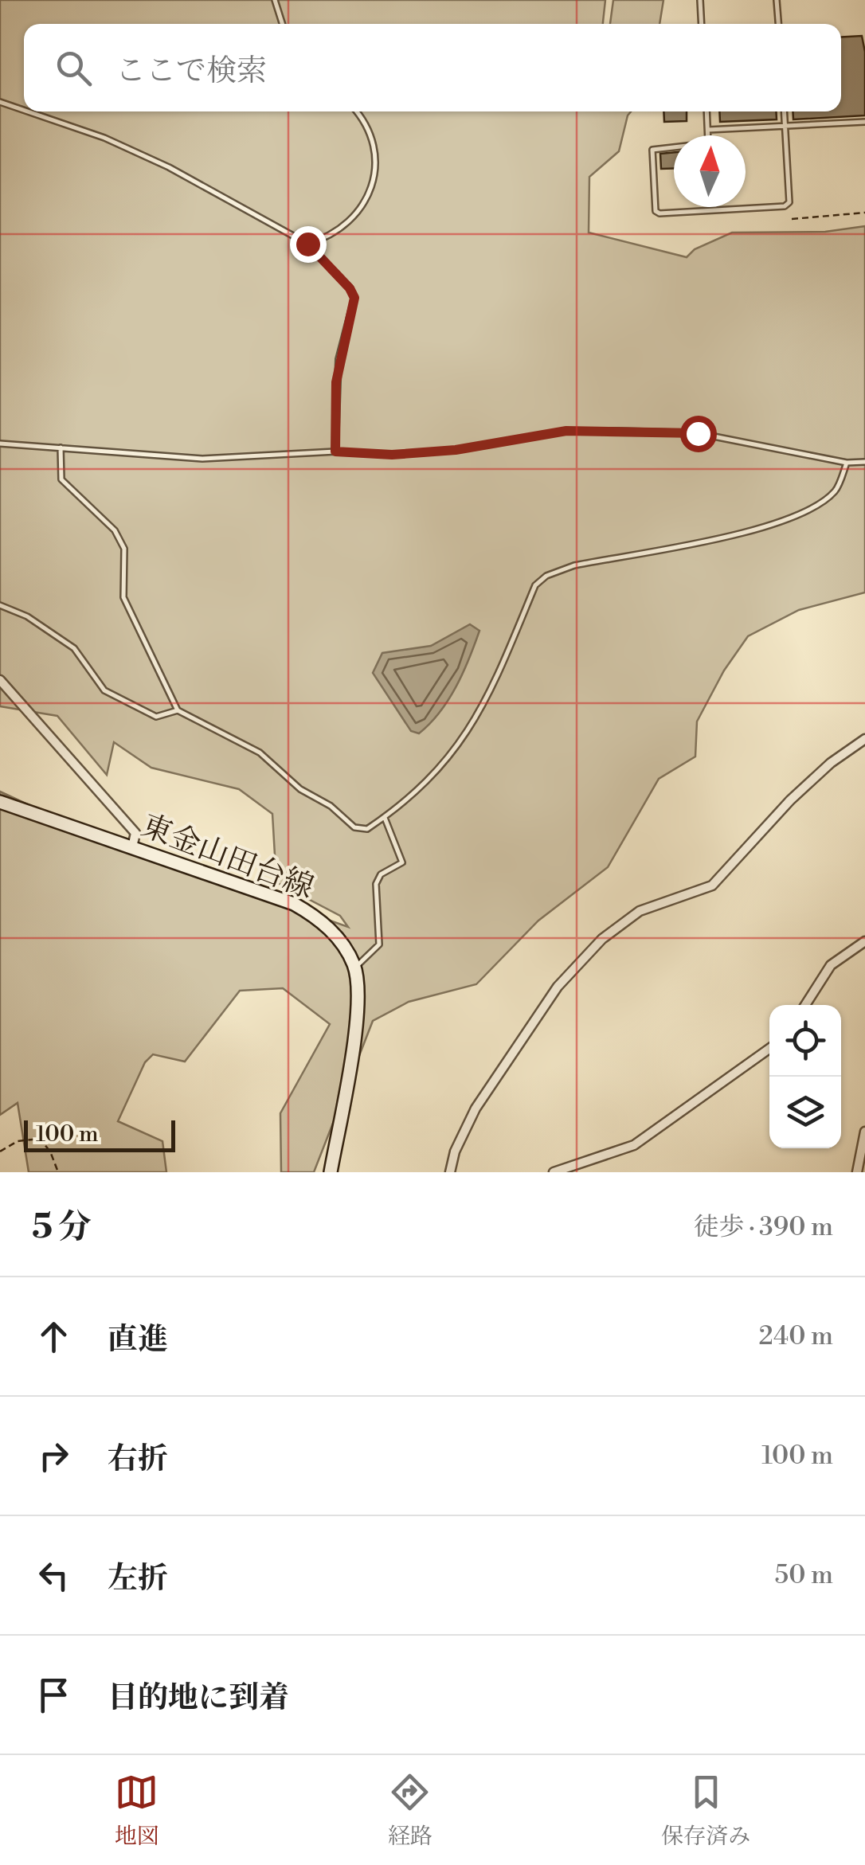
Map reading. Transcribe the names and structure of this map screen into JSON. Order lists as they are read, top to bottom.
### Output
{
  "streets": {
    "main road": ["東金山田台線"]
  },
  "scale_bar": "100 m",
  "north": "top",
  "page": {
    "search": "ここで検索",
    "scale": "100 m",
    "heading": ["5 分", "徒歩 · 390 m"],
    "list": [
      ["直進", "240 m"],
      ["右折", "100 m"],
      ["左折", "50 m"],
      "目的地に到着"
    ],
    "nav": ["地図", "経路", "保存済み"]
  }
}
